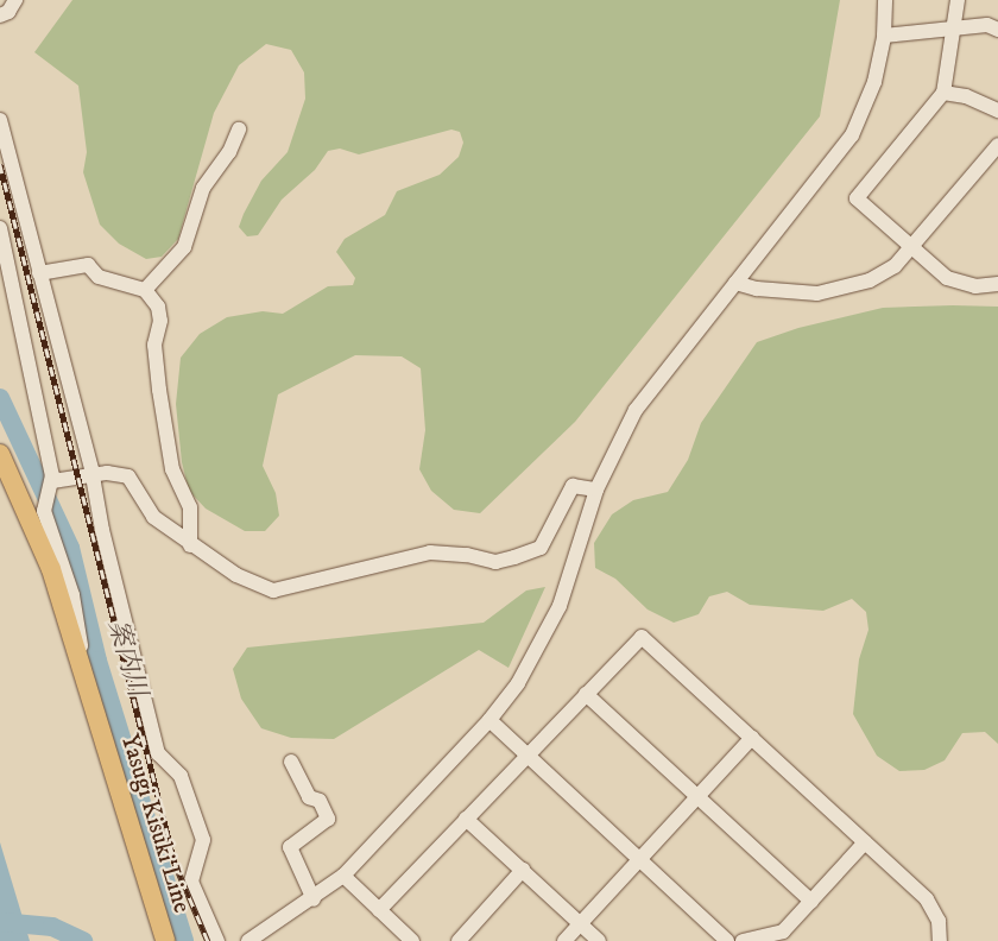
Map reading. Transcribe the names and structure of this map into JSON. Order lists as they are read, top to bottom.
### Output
{
  "streets": {
    "main road": ["Yasugi Kisuki Line"]
  },
  "water": ["案内川"]
}
